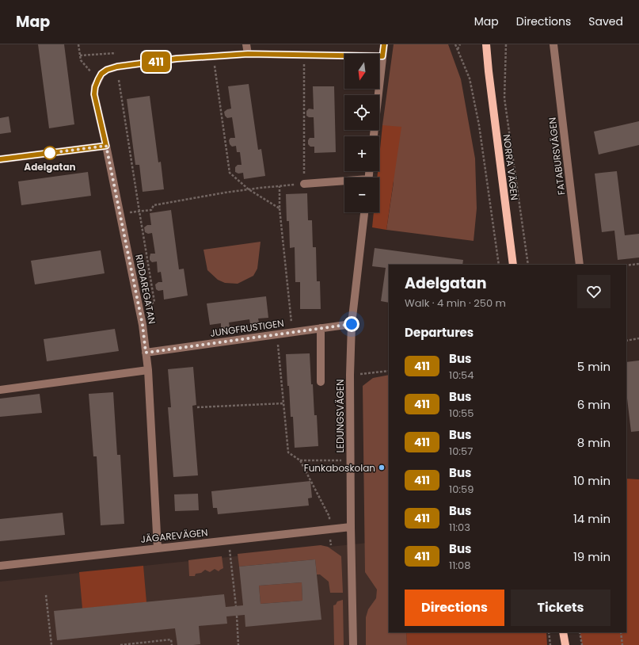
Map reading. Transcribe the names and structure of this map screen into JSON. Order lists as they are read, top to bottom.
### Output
{
  "streets": {
    "main road": ["NORRA VÄGEN"],
    "street": [
      "FATABURSVÄGEN",
      "RIDDAREGATAN",
      "JUNGFRUSTIGEN",
      "LEDUNGSVÄGEN",
      "JÄGAREVÄGEN"
    ]
  },
  "crossings": [
    ["RIDDAREGATAN", "JUNGFRUSTIGEN"],
    ["RIDDAREGATAN", "JÄGAREVÄGEN"],
    ["JUNGFRUSTIGEN", "LEDUNGSVÄGEN"],
    ["LEDUNGSVÄGEN", "JÄGAREVÄGEN"]
  ],
  "places": ["Adelgatan", "Funkaboskolan"],
  "lines": ["bus line 411"],
  "north": "bottom",
  "page": {
    "header": "Map",
    "nav": ["Map", "Directions", "Saved"],
    "on_map": "411",
    "map_buttons": ["+", "−"],
    "heading": [
      ["Adelgatan", "Walk · 4 min · 250 m"],
      "Departures"
    ],
    "list": [
      {
        "mark": "411",
        "name": "Bus",
        "note": "10:54",
        "value": "5 min"
      },
      {
        "mark": "411",
        "name": "Bus",
        "note": "10:55",
        "value": "6 min"
      },
      {
        "mark": "411",
        "name": "Bus",
        "note": "10:57",
        "value": "8 min"
      },
      {
        "mark": "411",
        "name": "Bus",
        "note": "10:59",
        "value": "10 min"
      },
      {
        "mark": "411",
        "name": "Bus",
        "note": "11:03",
        "value": "14 min"
      },
      {
        "mark": "411",
        "name": "Bus",
        "note": "11:08",
        "value": "19 min"
      }
    ],
    "buttons": ["Directions", "Tickets"]
  }
}
